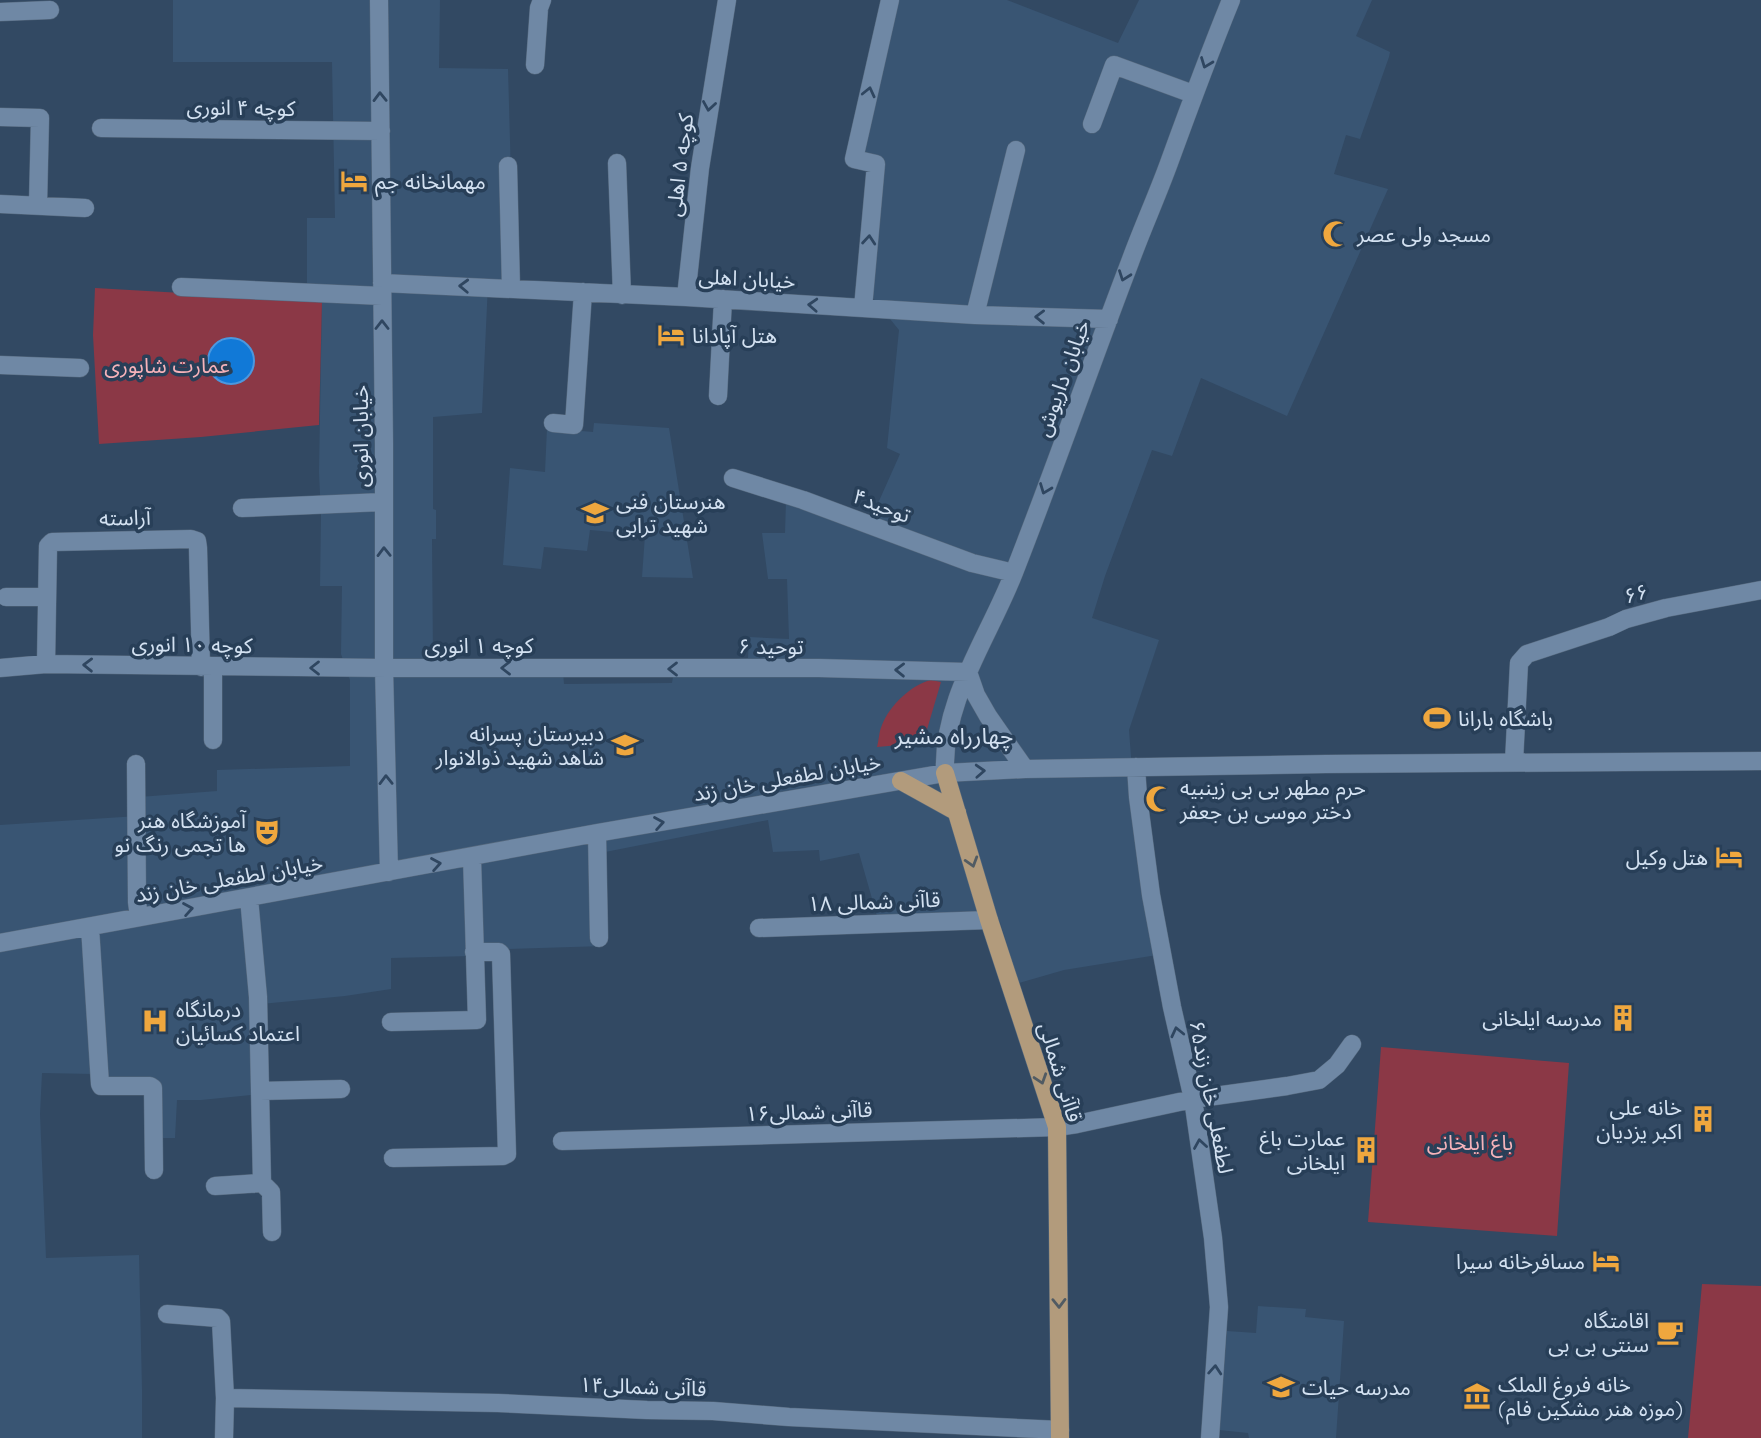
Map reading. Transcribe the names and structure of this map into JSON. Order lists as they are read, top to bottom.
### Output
{
  "streets": {
    "main road": ["قاآنی شمالی"],
    "street": [
      "کوچه ۴ انوری",
      "کوچه ۵ اهلی",
      "خیابان اهلی",
      "خیابان داریوش",
      "خیابان انوری",
      "توحید۴",
      "آراسته",
      "۶۶",
      "کوچه ۱۰ انوری",
      "کوچه ۱ انوری",
      "۶ توحید",
      "خیابان لطفعلی خان زند",
      "۱۸ قاآنی شمالی",
      "لطفعلی خان زند۶۵",
      "قاآنی شمالی۱۶",
      "قاآنی شمالی۱۴"
    ]
  },
  "crossings": [
    ["کوچه ۴ انوری", "خیابان انوری"],
    ["کوچه ۵ اهلی", "خیابان اهلی"],
    ["خیابان اهلی", "خیابان داریوش"],
    ["خیابان اهلی", "خیابان انوری"],
    ["خیابان داریوش", "توحید۴"],
    ["خیابان داریوش", "۶ توحید"],
    ["خیابان داریوش", "خیابان لطفعلی خان زند"],
    ["خیابان داریوش", "قاآنی شمالی"],
    ["خیابان انوری", "کوچه ۱۰ انوری"],
    ["خیابان انوری", "کوچه ۱ انوری"],
    ["خیابان انوری", "خیابان لطفعلی خان زند"],
    ["آراسته", "کوچه ۱۰ انوری"],
    ["۶۶", "خیابان لطفعلی خان زند"],
    ["کوچه ۱۰ انوری", "کوچه ۱ انوری"],
    ["کوچه ۱ انوری", "۶ توحید"],
    ["خیابان لطفعلی خان زند", "قاآنی شمالی"],
    ["خیابان لطفعلی خان زند", "لطفعلی خان زند۶۵"],
    ["۱۸ قاآنی شمالی", "قاآنی شمالی"],
    ["قاآنی شمالی", "قاآنی شمالی۱۶"],
    ["قاآنی شمالی", "قاآنی شمالی۱۴"],
    ["لطفعلی خان زند۶۵", "قاآنی شمالی۱۶"]
  ],
  "one_way": [
    "خیابان اهلی",
    "خیابان داریوش",
    "خیابان انوری",
    "کوچه ۱۰ انوری",
    "کوچه ۱ انوری",
    "۶ توحید",
    "قاآنی شمالی",
    "لطفعلی خان زند۶۵"
  ],
  "districts": ["چهارراه مشیر"],
  "parks": ["عمارت شاپوری", "باغ ایلخانی"],
  "places": {
    "hotel": [
      "مهمانخانه جم",
      "هتل آپادانا",
      "هتل وکیل",
      "مسافرخانه سیرا"
    ],
    "mosque": ["مسجد ولی عصر", "حرم مطهر بی بی زینبیه دختر موسی بن جعفر"],
    "school or university": ["هنرستان فنی شهید ترابی", "دبیرستان پسرانه شاهد شهید ذوالانوار", "مدرسه حیات"],
    "sports": ["باشگاه بارانا"],
    "theatre": ["آموزشگاه هنر ها تجمی رنگ نو"],
    "building": ["مدرسه ایلخانی", "خانه علی اکبر یزدیان", "عمارت باغ ایلخانی"],
    "hospital": ["درمانگاه اعتماد کسائیان"],
    "cafe": ["اقامتگاه سنتی بی بی"],
    "museum": ["خانه فروغ الملک (موزه هنر مشکین فام)"]
  }
}
